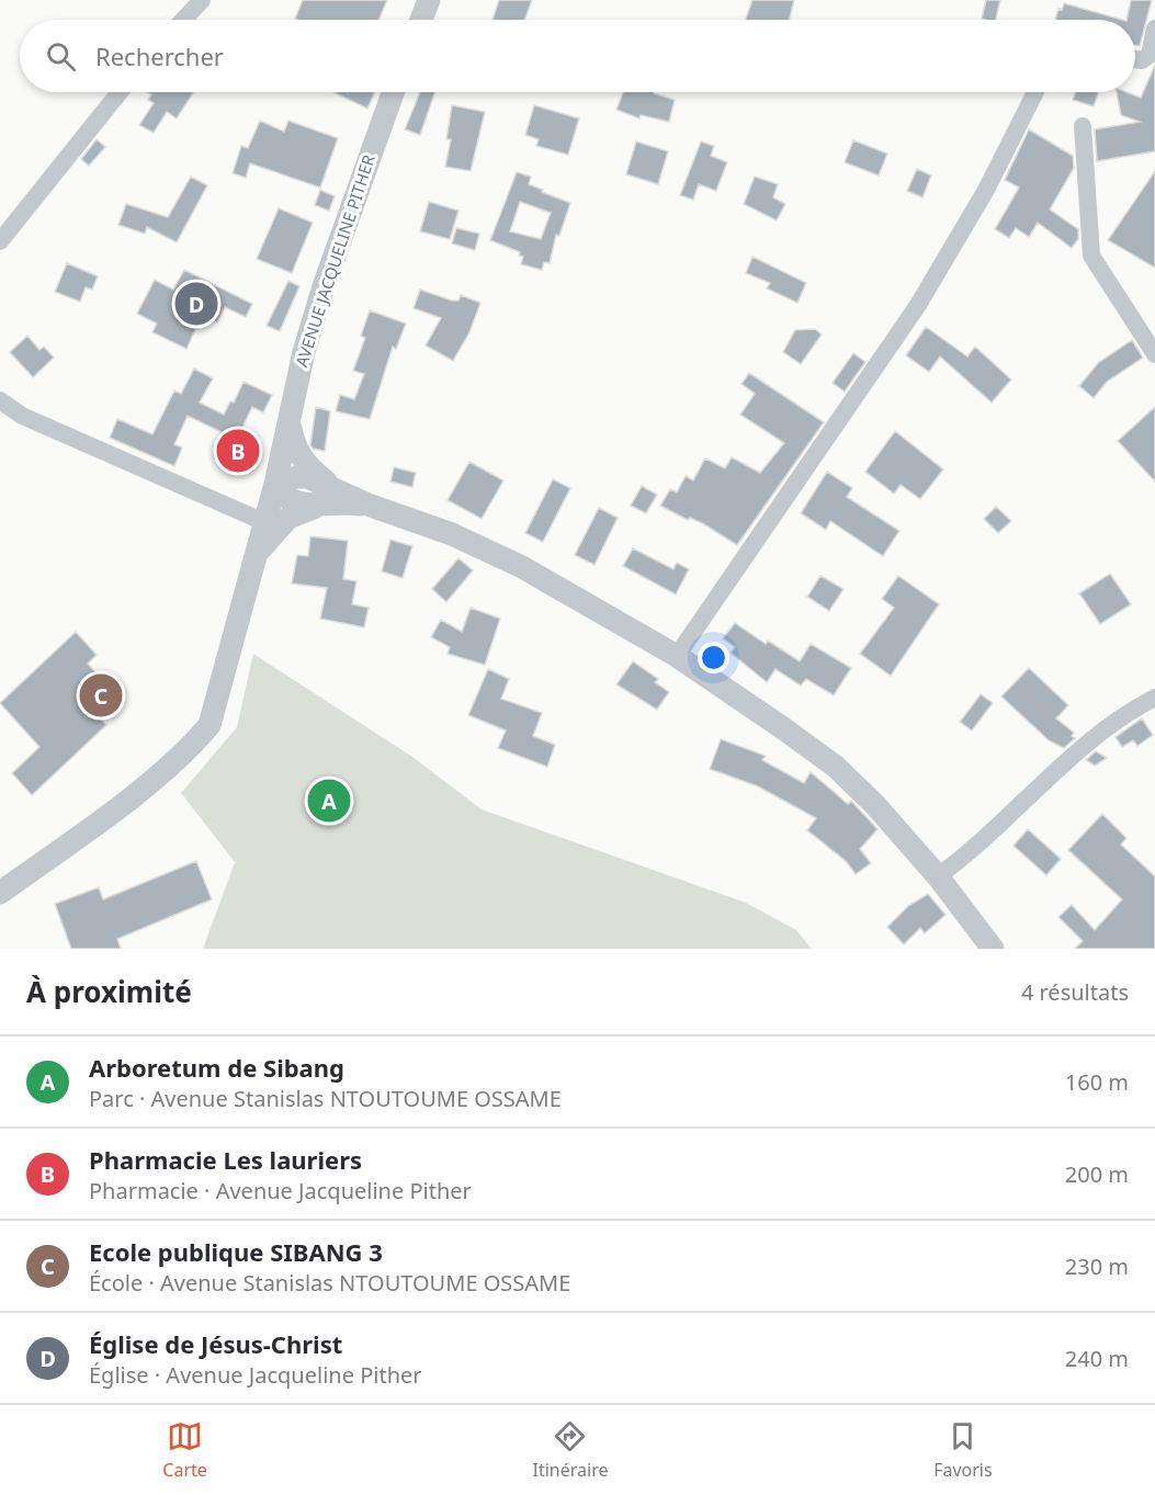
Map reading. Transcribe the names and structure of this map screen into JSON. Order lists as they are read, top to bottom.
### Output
{
  "streets": {
    "street": ["AVENUE JACQUELINE PITHER"]
  },
  "page": {
    "search": "Rechercher",
    "pins": [
      "D",
      "B",
      "C",
      "A"
    ],
    "heading": ["À proximité", "4 résultats"],
    "list": [
      {
        "mark": "A",
        "name": "Arboretum de Sibang",
        "note": "Parc · Avenue Stanislas NTOUTOUME OSSAME",
        "value": "160 m"
      },
      {
        "mark": "B",
        "name": "Pharmacie Les lauriers",
        "note": "Pharmacie · Avenue Jacqueline Pither",
        "value": "200 m"
      },
      {
        "mark": "C",
        "name": "Ecole publique SIBANG 3",
        "note": "École · Avenue Stanislas NTOUTOUME OSSAME",
        "value": "230 m"
      },
      {
        "mark": "D",
        "name": "Église de Jésus-Christ",
        "note": "Église · Avenue Jacqueline Pither",
        "value": "240 m"
      }
    ],
    "nav": ["Carte", "Itinéraire", "Favoris"]
  }
}
